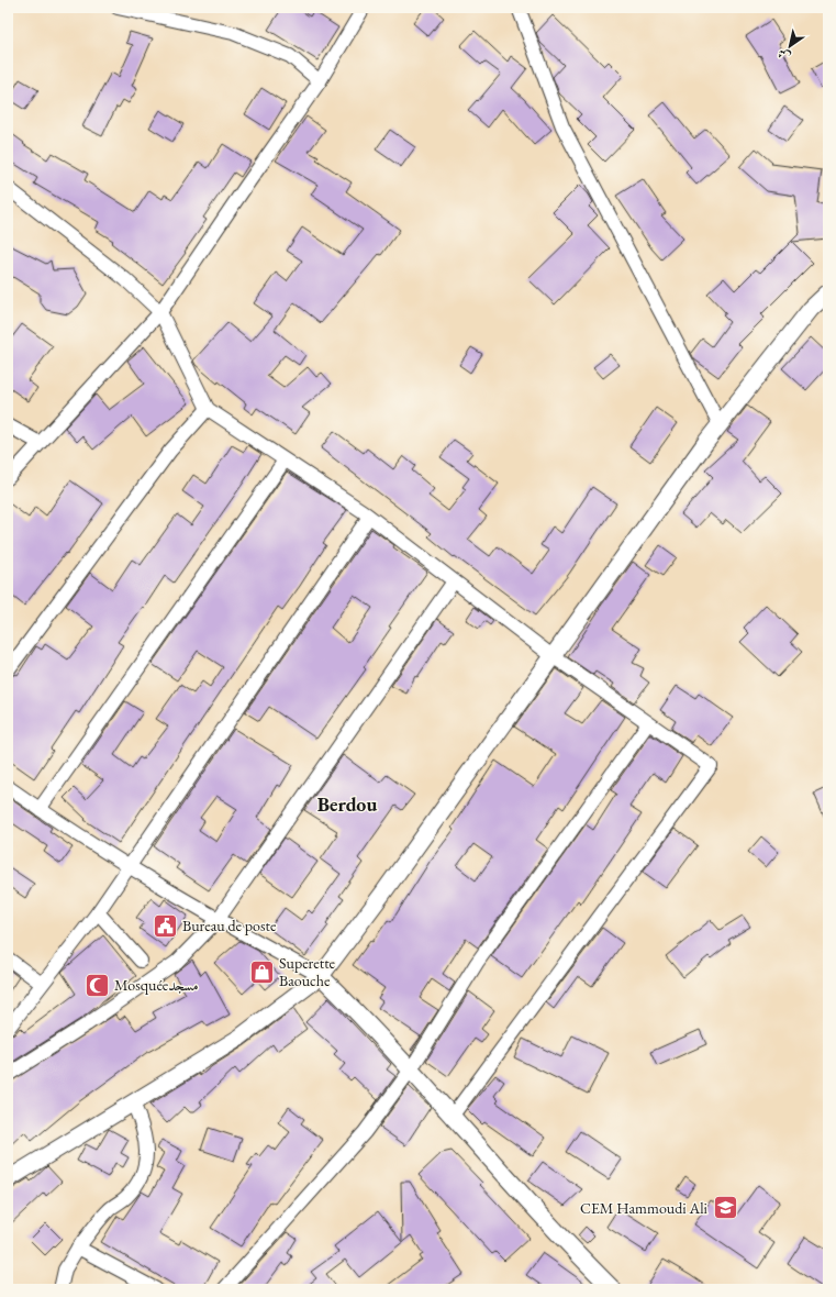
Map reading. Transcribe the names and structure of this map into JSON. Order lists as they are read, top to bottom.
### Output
{
  "districts": ["Berdou"],
  "places": {
    "public building": ["Bureau de poste"],
    "shop": ["Superette Baouche"],
    "mosque": ["Mosquéeمسجد"],
    "school or university": ["CEM Hammoudi Ali"]
  },
  "north": "bottom left"
}
